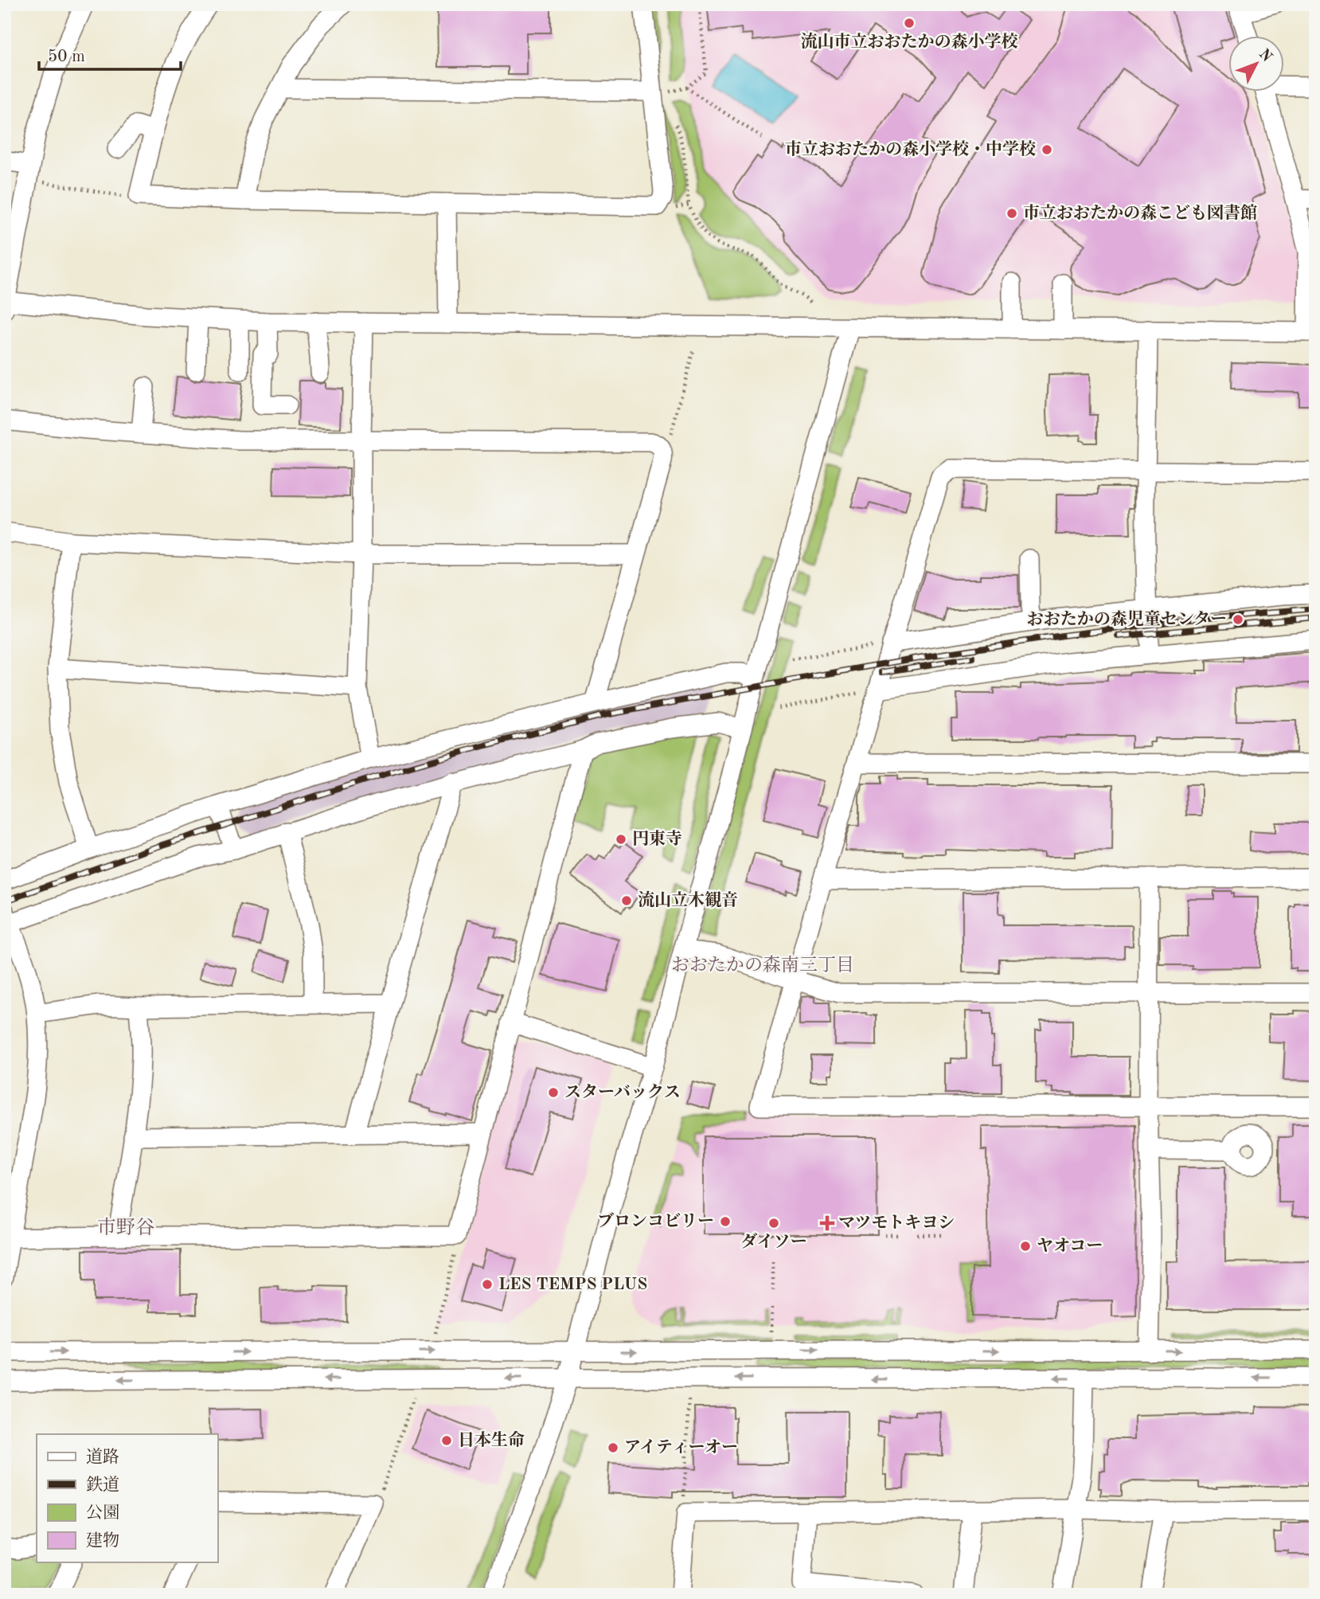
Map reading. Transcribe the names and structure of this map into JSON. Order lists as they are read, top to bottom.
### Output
{
  "districts": ["おおたかの森南三丁目", "市野谷"],
  "places": {
    "other": [
      "流山市立おおたかの森小学校",
      "市立おおたかの森小学校・中学校",
      "市立おおたかの森こども図書館",
      "おおたかの森児童センター",
      "円東寺",
      "流山立木観音",
      "スターバックス",
      "ブロンコビリー",
      "ダイソー",
      "ヤオコー",
      "LES TEMPS PLUS",
      "日本生命",
      "アイティーオー"
    ],
    "health": ["マツモトキヨシ"]
  },
  "legend": [
    "道路",
    "鉄道",
    "公園",
    "建物"
  ],
  "scale_bar": "50 m",
  "north": "top right"
}
